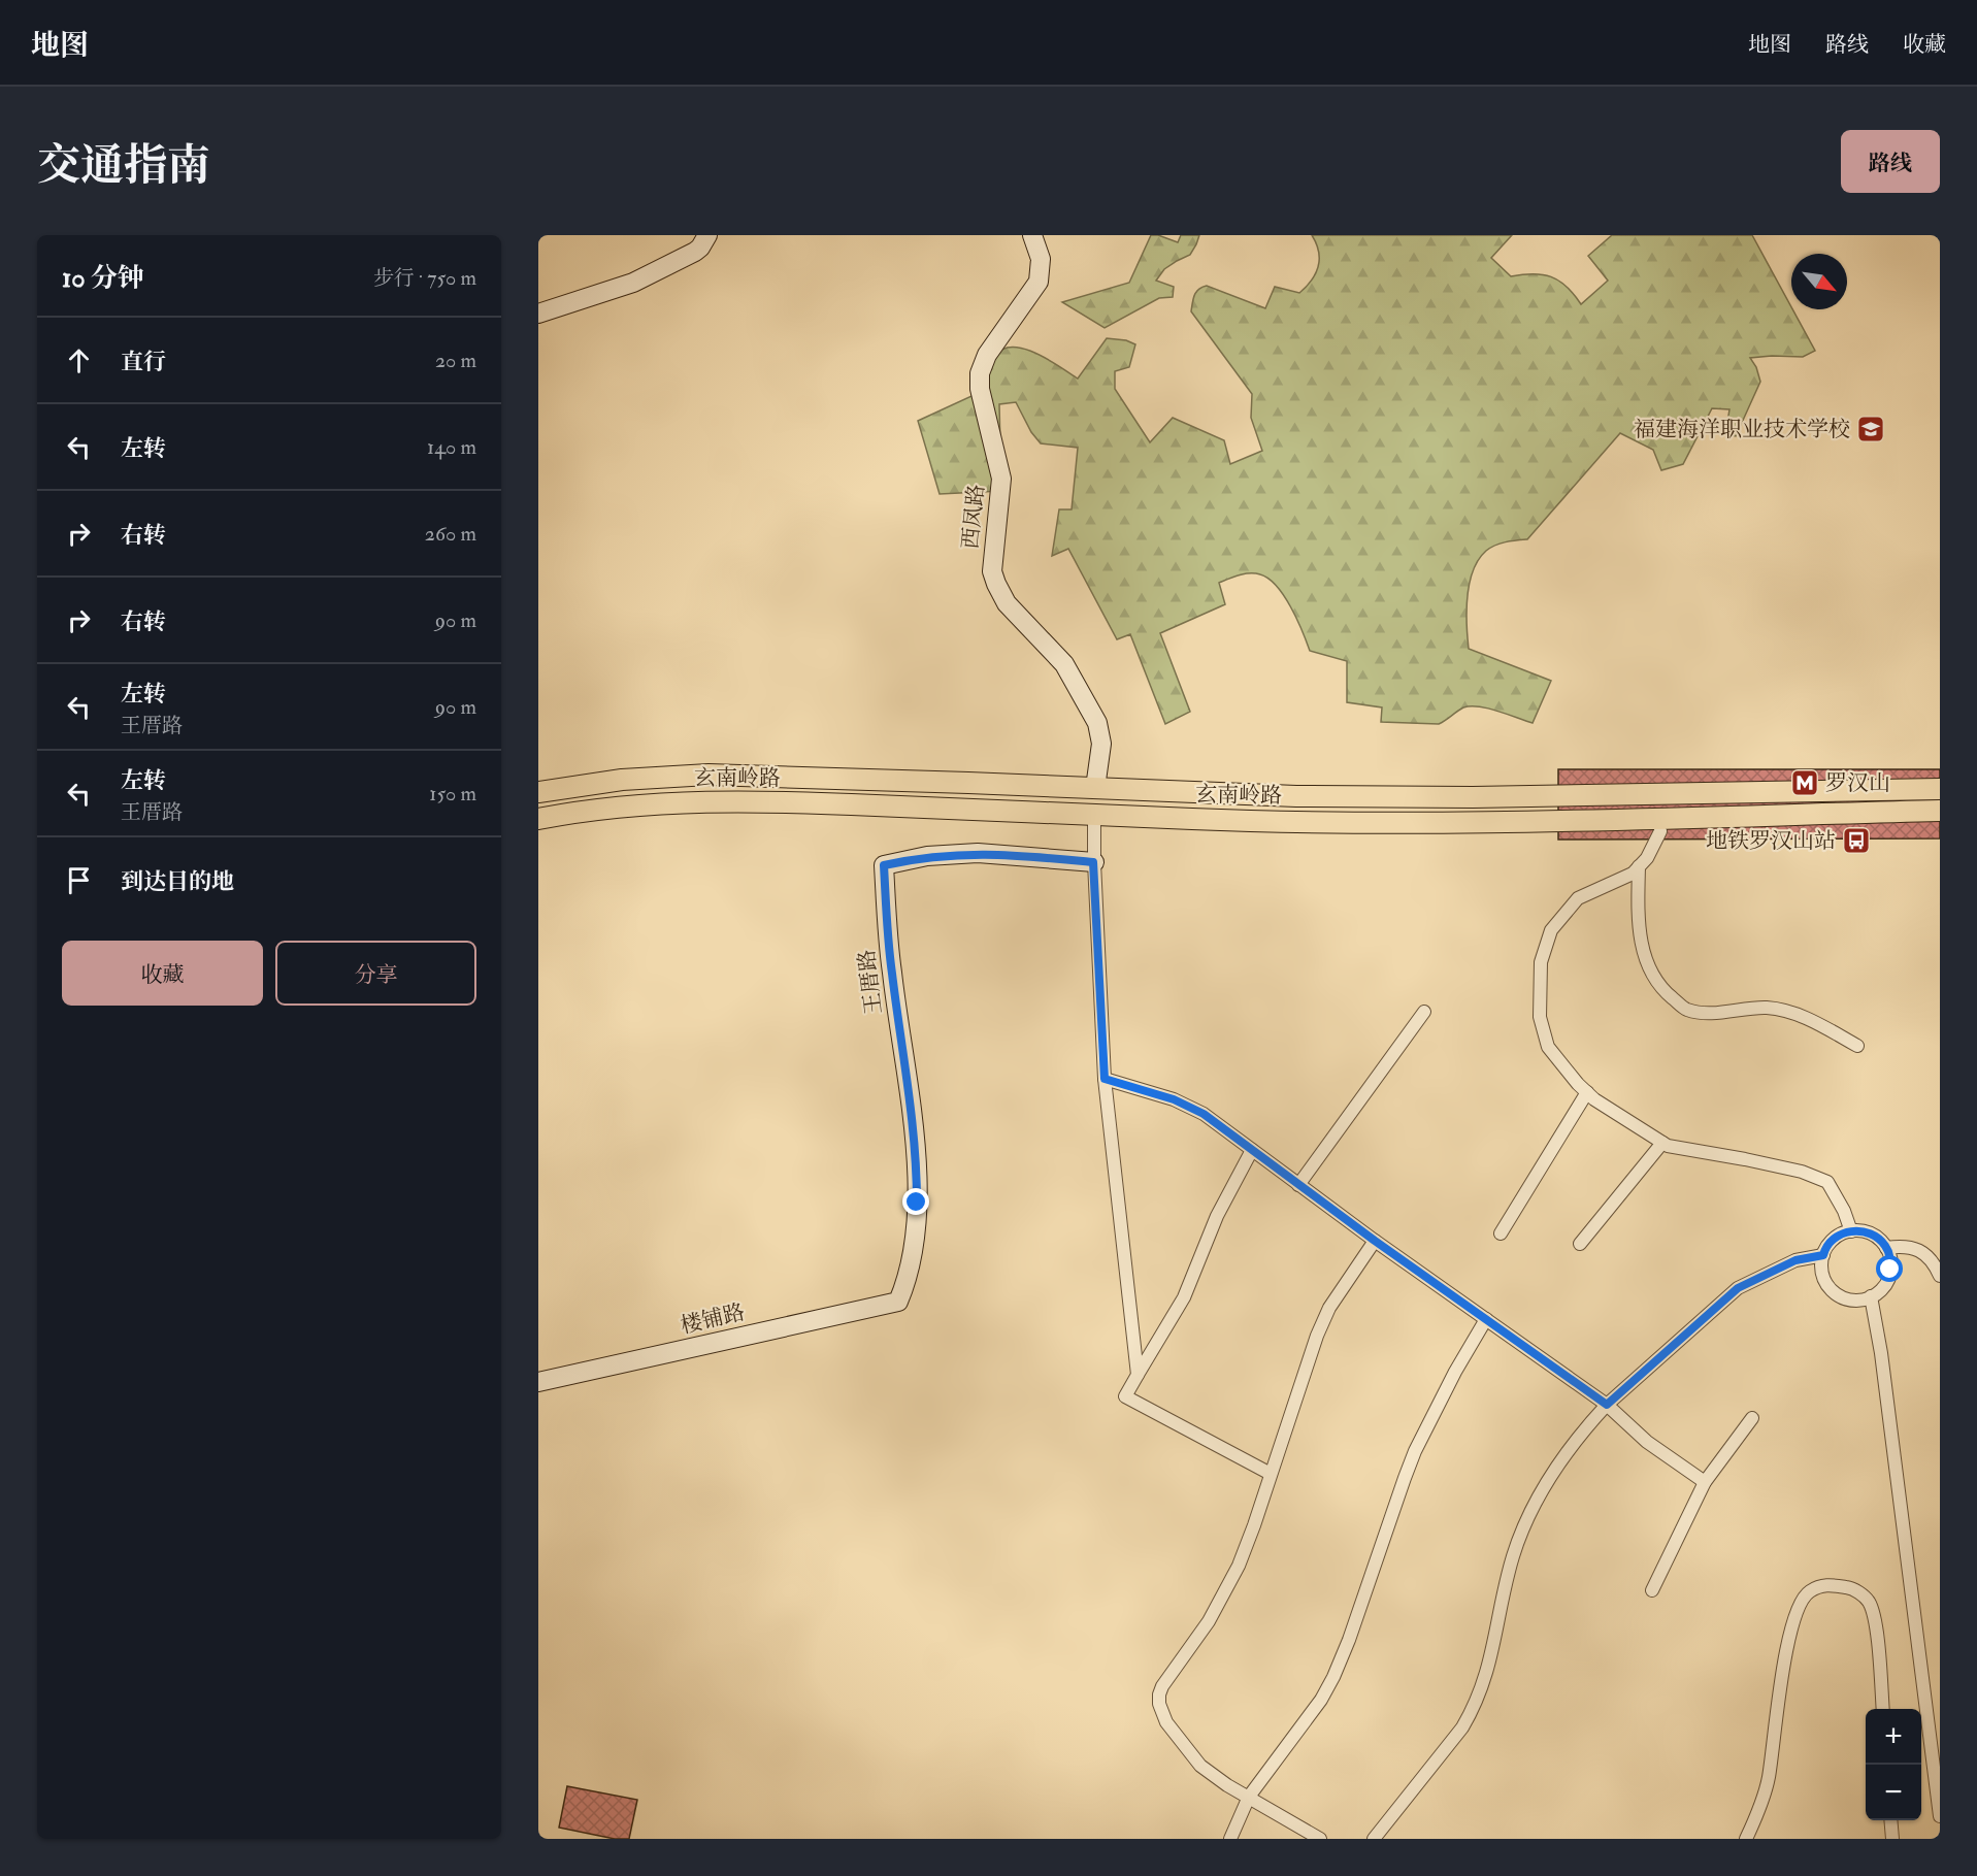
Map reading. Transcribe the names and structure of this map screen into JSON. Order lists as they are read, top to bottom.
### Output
{
  "streets": {
    "main road": ["玄南岭路"],
    "street": ["西凤路", "王厝路", "楼铺路"]
  },
  "crossings": [
    ["西凤路", "玄南岭路"],
    ["王厝路", "楼铺路"]
  ],
  "places": {
    "school or university": ["福建海洋职业技术学校"],
    "metro station": ["罗汉山"],
    "bus stop": ["地铁罗汉山站"]
  },
  "north": "bottom right",
  "page": {
    "header": "地图",
    "nav": ["地图", "路线", "收藏"],
    "title": "交通指南",
    "buttons": [
      "路线",
      ["收藏", "分享"]
    ],
    "heading": ["10 分钟", "步行 · 750 m"],
    "list": [
      ["直行", "20 m"],
      ["左转", "140 m"],
      ["右转", "260 m"],
      ["右转", "90 m"],
      ["左转", "王厝路", "90 m"],
      ["左转", "王厝路", "150 m"],
      "到达目的地"
    ],
    "map_buttons": ["+", "−"]
  }
}
